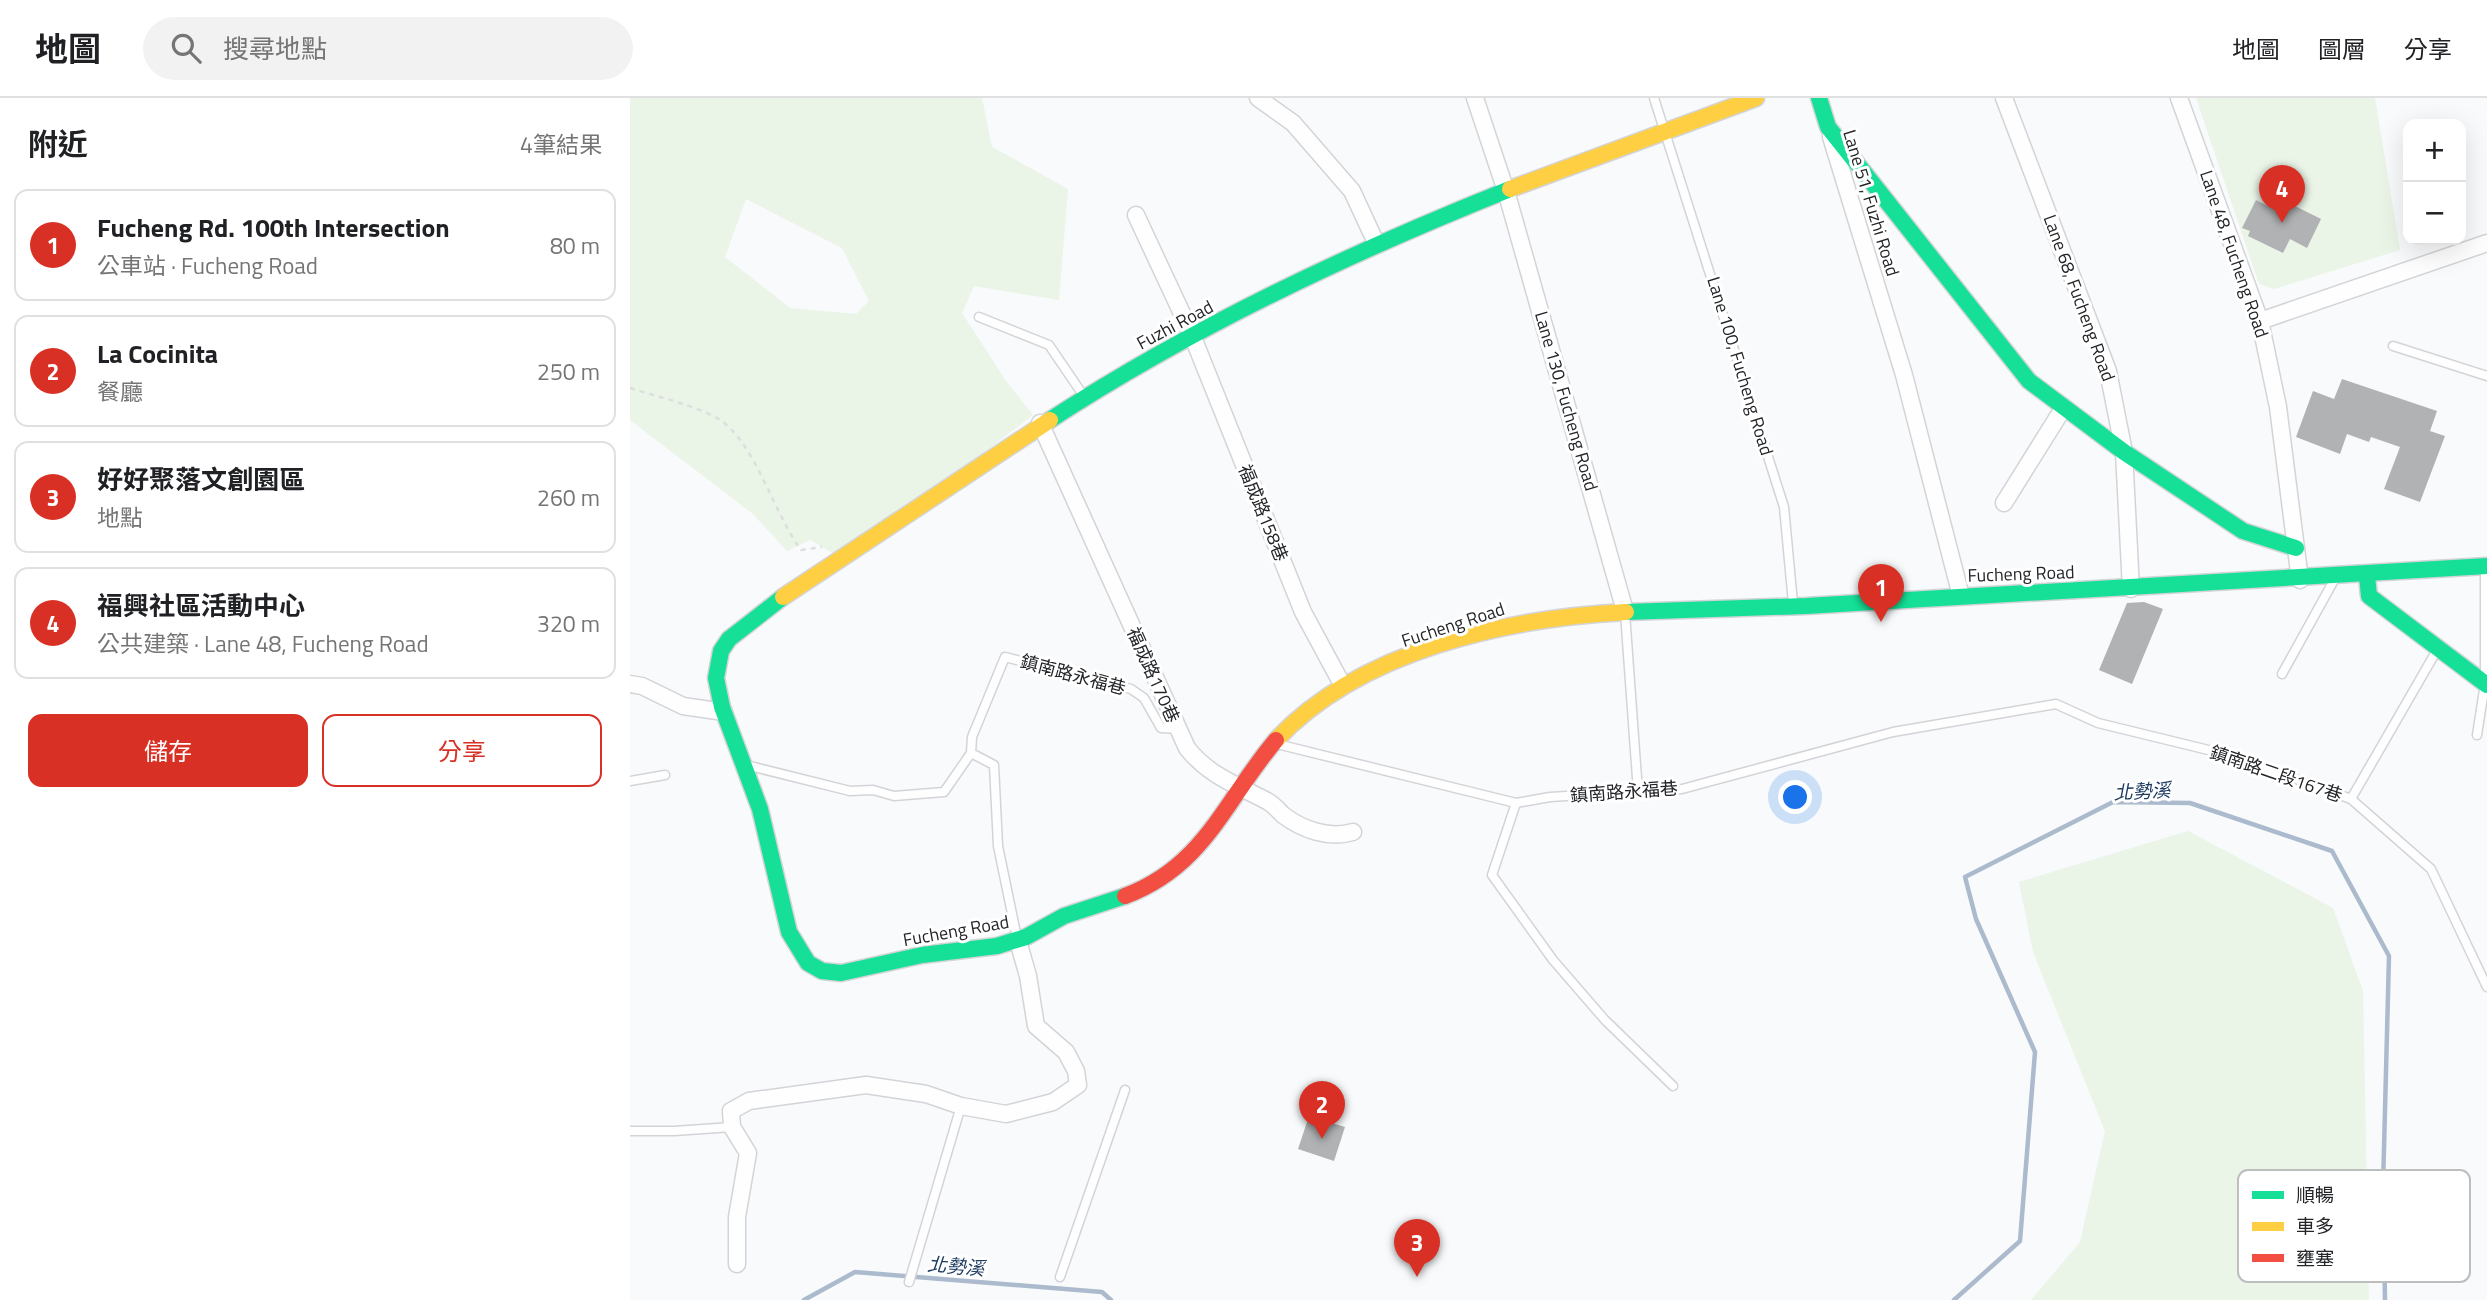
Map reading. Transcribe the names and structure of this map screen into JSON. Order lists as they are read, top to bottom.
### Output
{
  "streets": {
    "street": [
      "Lane 51, Fuzhi Road",
      "Lane 48, Fucheng Road",
      "Lane 68, Fucheng Road",
      "Fuzhi Road",
      "Lane 130, Fucheng Road",
      "福成路158巷",
      "Fucheng Road",
      "福成路170巷"
    ],
    "lane": ["Lane 100, Fucheng Road", "鎮南路永福巷", "鎮南路二段167巷"]
  },
  "crossings": [
    ["Lane 51, Fuzhi Road", "Lane 48, Fucheng Road"],
    ["Lane 51, Fuzhi Road", "Lane 68, Fucheng Road"],
    ["Lane 51, Fuzhi Road", "Fucheng Road"],
    ["Lane 48, Fucheng Road", "Fucheng Road"],
    ["Lane 68, Fucheng Road", "Fucheng Road"],
    ["Fuzhi Road", "Lane 100, Fucheng Road"],
    ["Fuzhi Road", "Lane 130, Fucheng Road"],
    ["Fuzhi Road", "福成路158巷"],
    ["Fuzhi Road", "Fucheng Road"],
    ["Fuzhi Road", "福成路170巷"],
    ["Lane 100, Fucheng Road", "Fucheng Road"],
    ["Lane 130, Fucheng Road", "Fucheng Road"],
    ["福成路158巷", "Fucheng Road"],
    ["Fucheng Road", "鎮南路永福巷"],
    ["Fucheng Road", "福成路170巷"],
    ["鎮南路永福巷", "福成路170巷"],
    ["鎮南路永福巷", "鎮南路二段167巷"]
  ],
  "water": ["北勢溪"],
  "legend": ["順暢", "車多", "壅塞"],
  "page": {
    "header": "地圖",
    "search": "搜尋地點",
    "nav": ["地圖", "圖層", "分享"],
    "heading": ["附近", "4筆結果"],
    "map_buttons": ["+", "−"],
    "pins": [
      "4",
      "1",
      "2",
      "3"
    ],
    "list": [
      {
        "mark": "1",
        "name": "Fucheng Rd. 100th Intersection",
        "note": "公車站 · Fucheng Road",
        "value": "80 m"
      },
      {
        "mark": "2",
        "name": "La Cocinita",
        "note": "餐廳",
        "value": "250 m"
      },
      {
        "mark": "3",
        "name": "好好聚落文創園區",
        "note": "地點",
        "value": "260 m"
      },
      {
        "mark": "4",
        "name": "福興社區活動中心",
        "note": "公共建築 · Lane 48, Fucheng Road",
        "value": "320 m"
      }
    ],
    "buttons": ["儲存", "分享"]
  }
}
